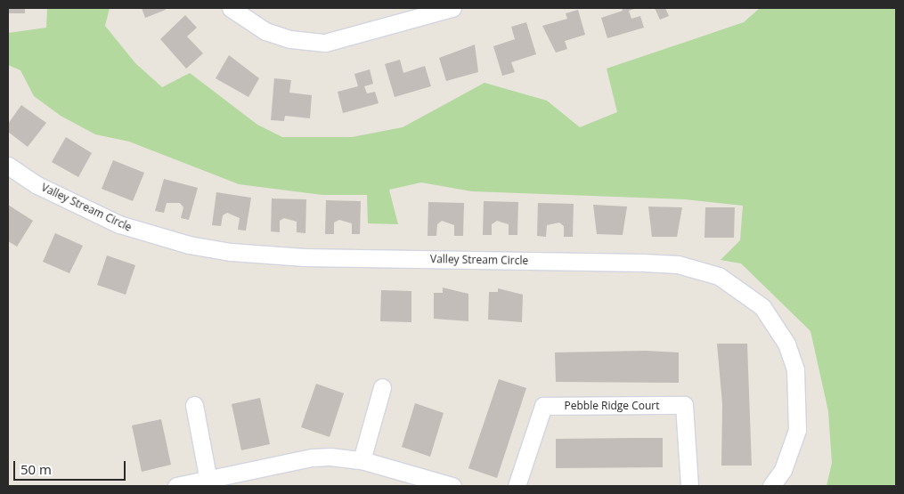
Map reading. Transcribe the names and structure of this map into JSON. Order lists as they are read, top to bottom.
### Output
{
  "streets": {
    "street": ["Valley Stream Circle", "Pebble Ridge Court"]
  },
  "scale_bar": "50 m"
}
